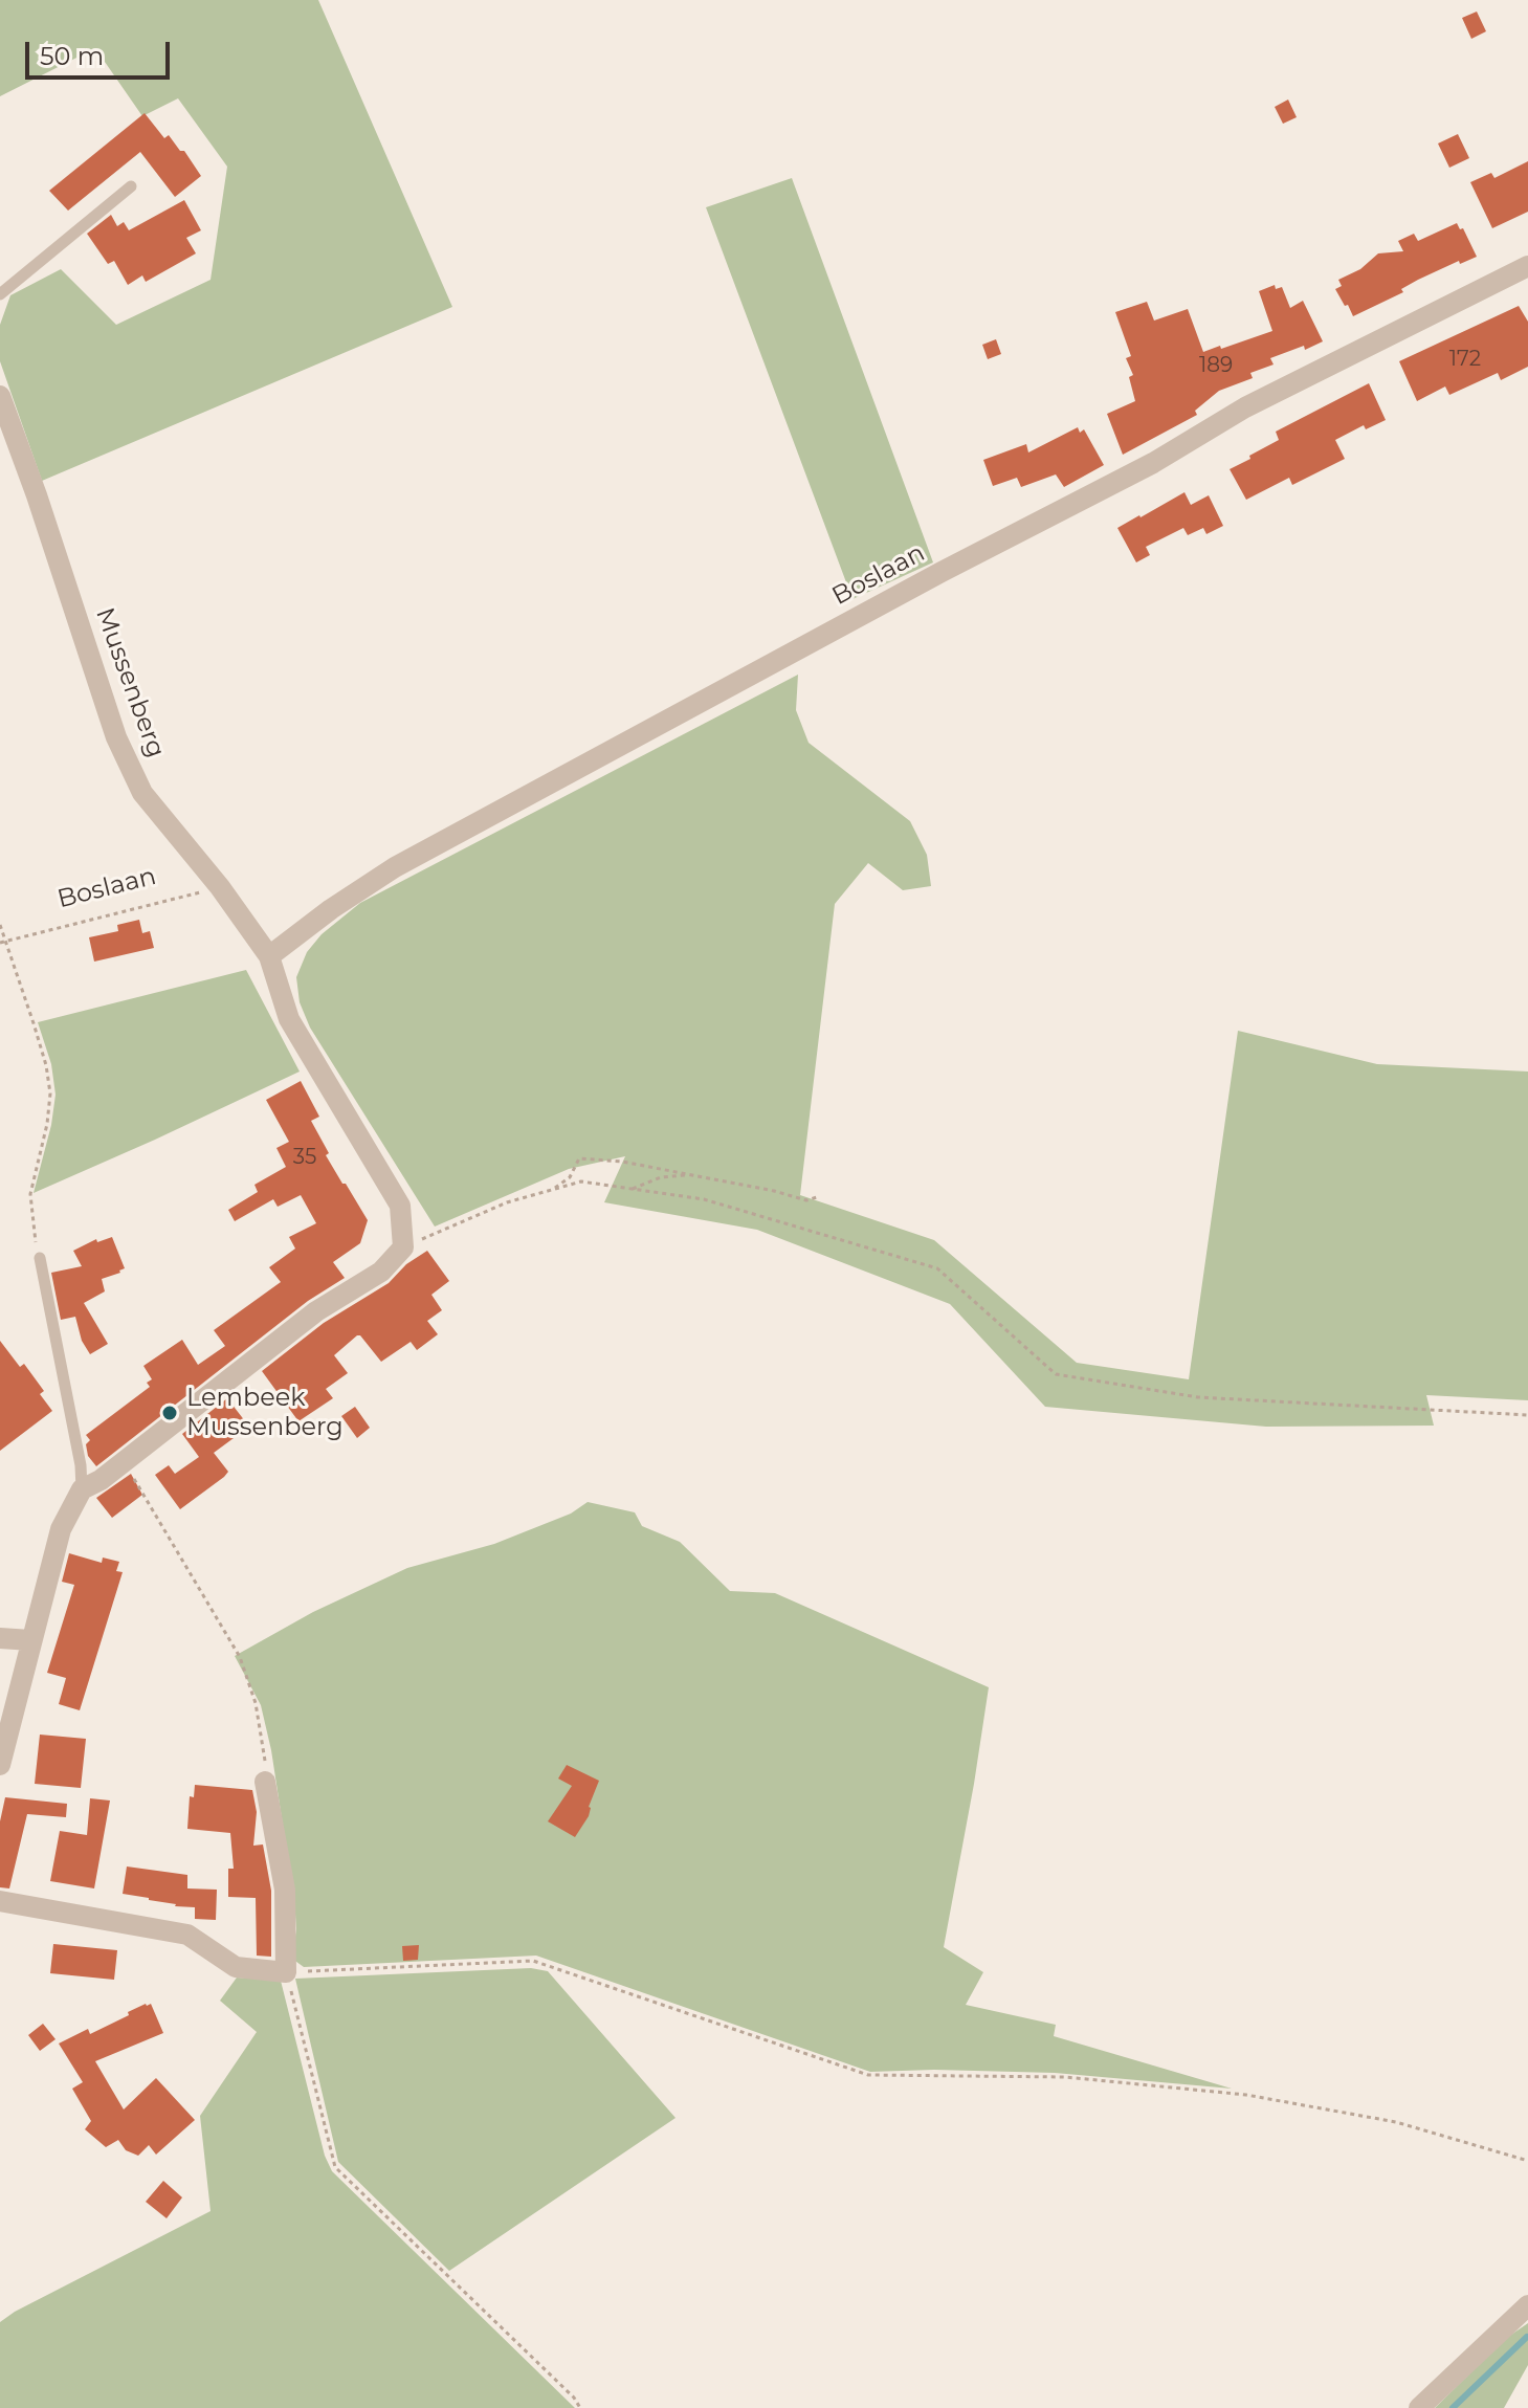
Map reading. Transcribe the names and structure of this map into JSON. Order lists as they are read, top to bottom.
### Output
{
  "streets": {
    "street": ["Boslaan", "Mussenberg"]
  },
  "crossings": [
    ["Boslaan", "Mussenberg"]
  ],
  "places": ["Lembeek Mussenberg"],
  "house_numbers": ["172", "189", "35"],
  "scale_bar": "50 m"
}
